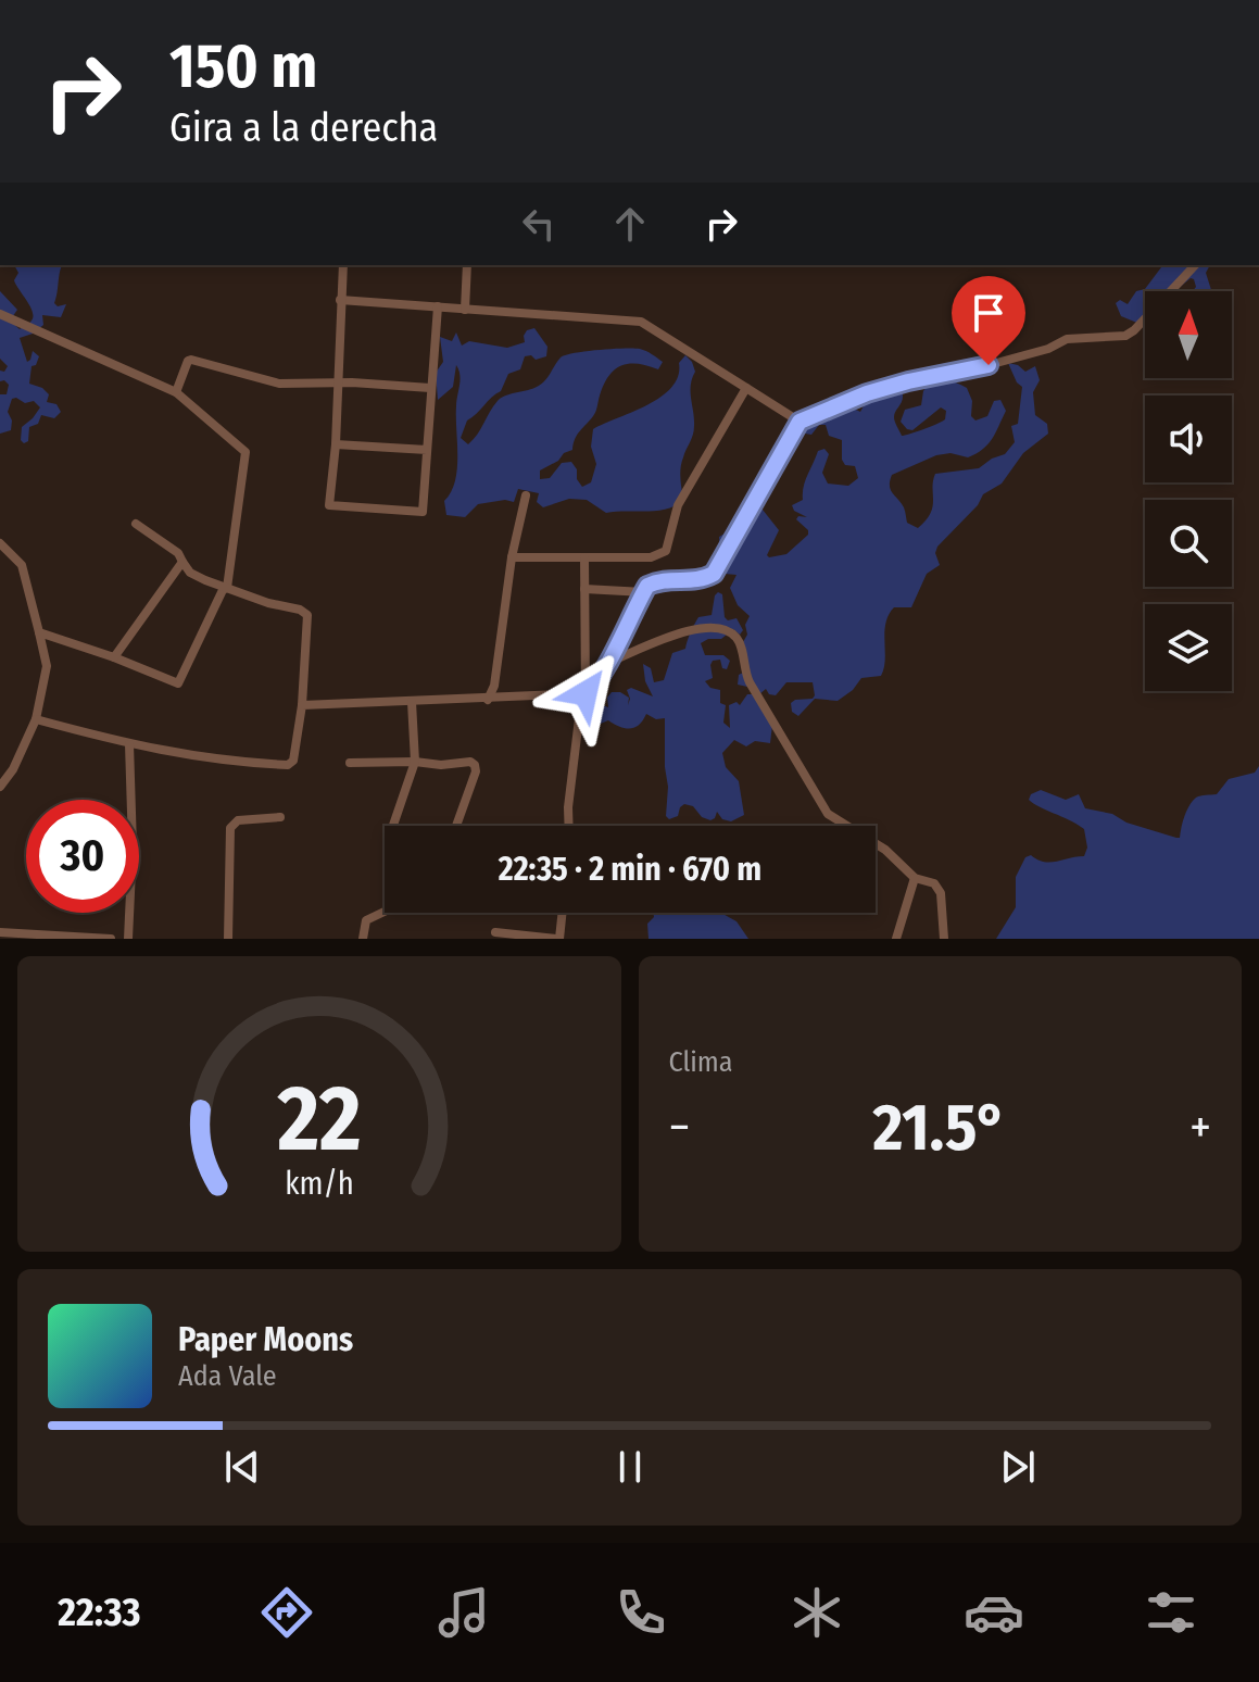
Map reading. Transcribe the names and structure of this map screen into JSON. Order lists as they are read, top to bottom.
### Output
{
  "north": "top",
  "page": {
    "turn": ["150 m", "Gira a la derecha"],
    "limit": "30",
    "trip": "22:35 · 2 min · 670 m",
    "tile": "Clima",
    "heat": ["−", "21.5°", "+"],
    "song": ["Paper Moons", "Ada Vale"],
    "tabs": "22:33",
    "gauge": ["22", "km/h"]
  }
}
